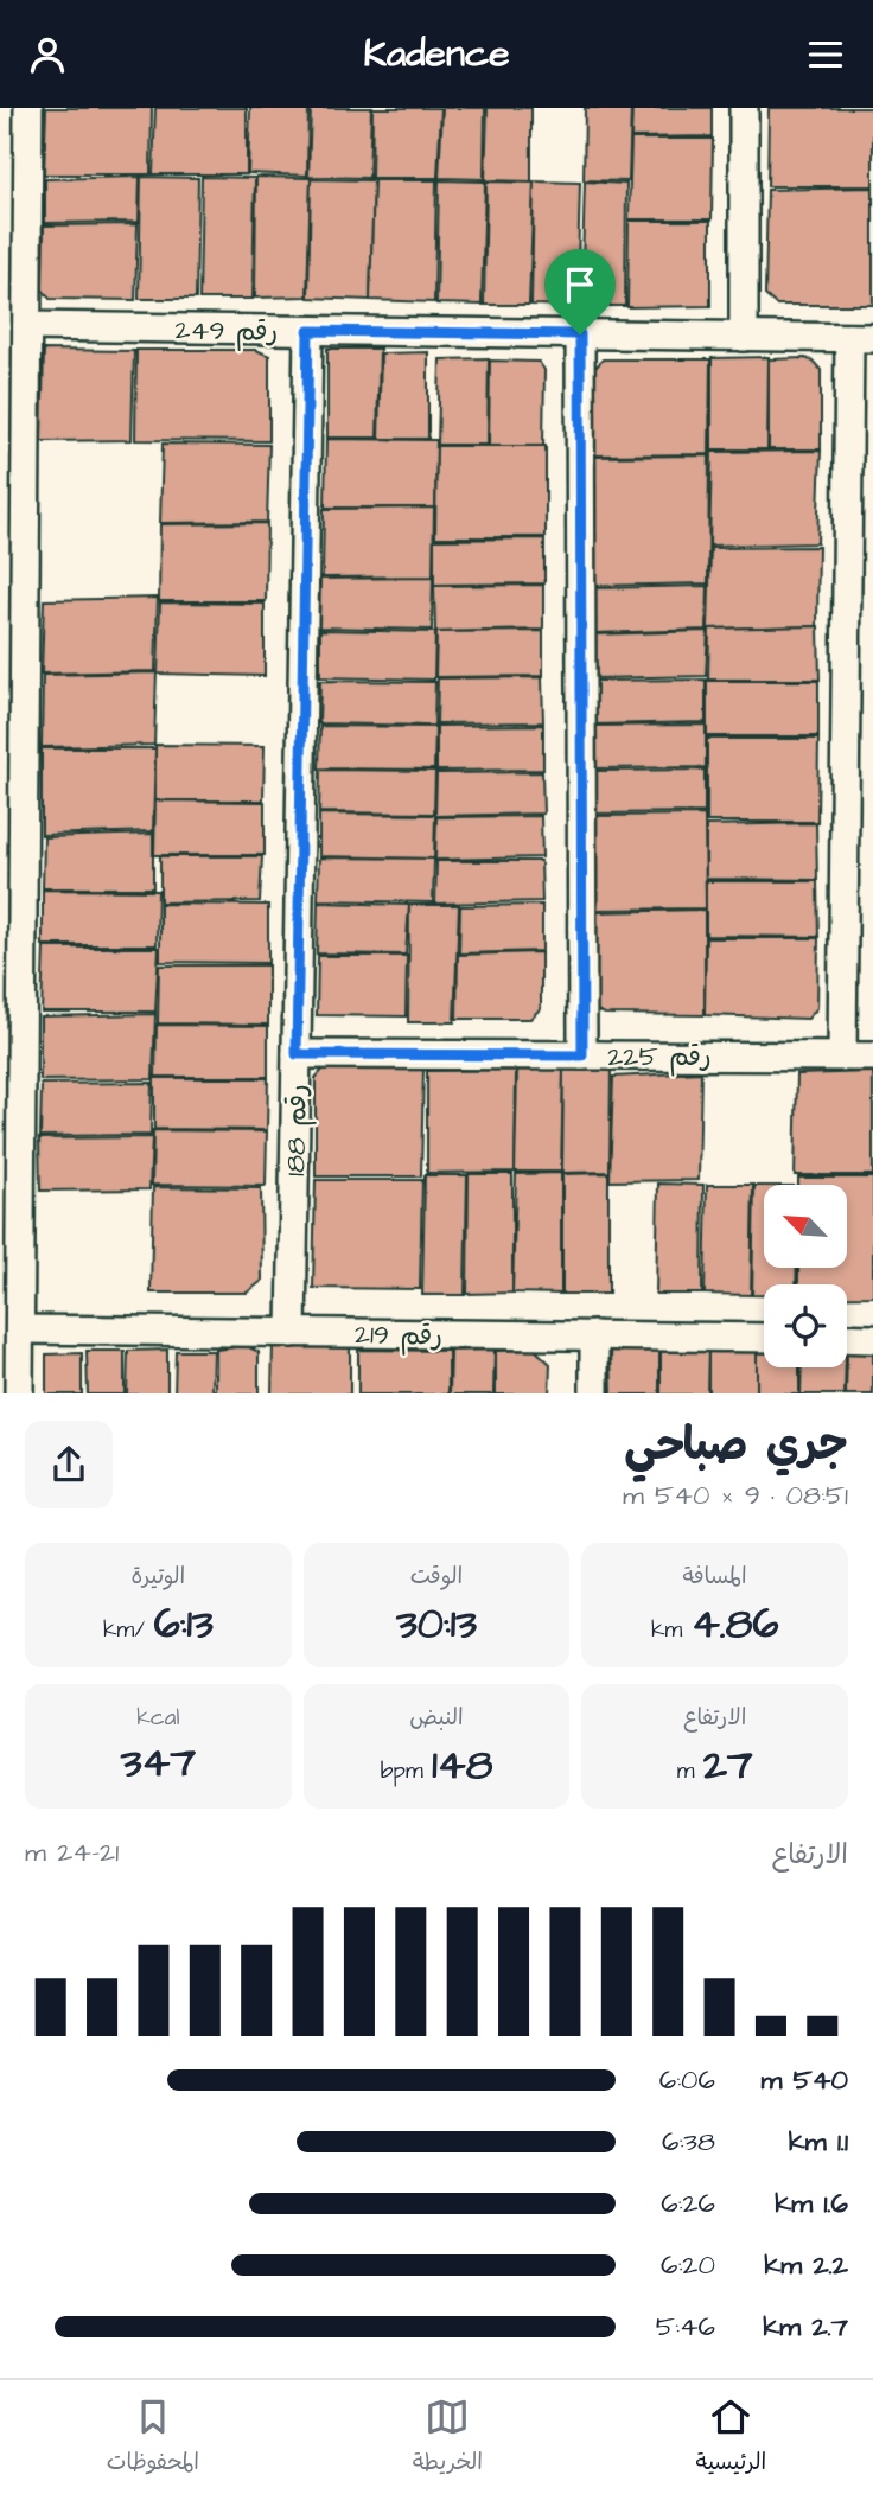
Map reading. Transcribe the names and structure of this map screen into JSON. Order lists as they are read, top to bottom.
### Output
{
  "streets": {
    "street": [
      "رقم 249",
      "رقم 225",
      "رقم 188",
      "رقم 219"
    ]
  },
  "crossings": [
    ["رقم 249", "رقم 188"],
    ["رقم 225", "رقم 188"],
    ["رقم 188", "رقم 219"]
  ],
  "north": "top left",
  "page": {
    "header": "Kadence",
    "heading": ["جري صباحي", "08:51 · 9 × 540 m"],
    "stats": [
      ["المسافة", "4.86 km"],
      ["الوقت", "30:13"],
      ["الوتيرة", "6:13 /km"],
      ["الارتفاع", "27 m"],
      ["النبض", "148 bpm"],
      ["kcal", "347"]
    ],
    "chart": ["الارتفاع", "21–24 m"],
    "list": [
      {
        "name": "540 m",
        "note": "6:06"
      },
      {
        "name": "1.1 km",
        "note": "6:38"
      },
      {
        "name": "1.6 km",
        "note": "6:26"
      },
      {
        "name": "2.2 km",
        "note": "6:20"
      },
      {
        "name": "2.7 km",
        "note": "5:46"
      }
    ],
    "tabs": ["الرئيسية", "الخريطة", "المحفوظات"]
  }
}
